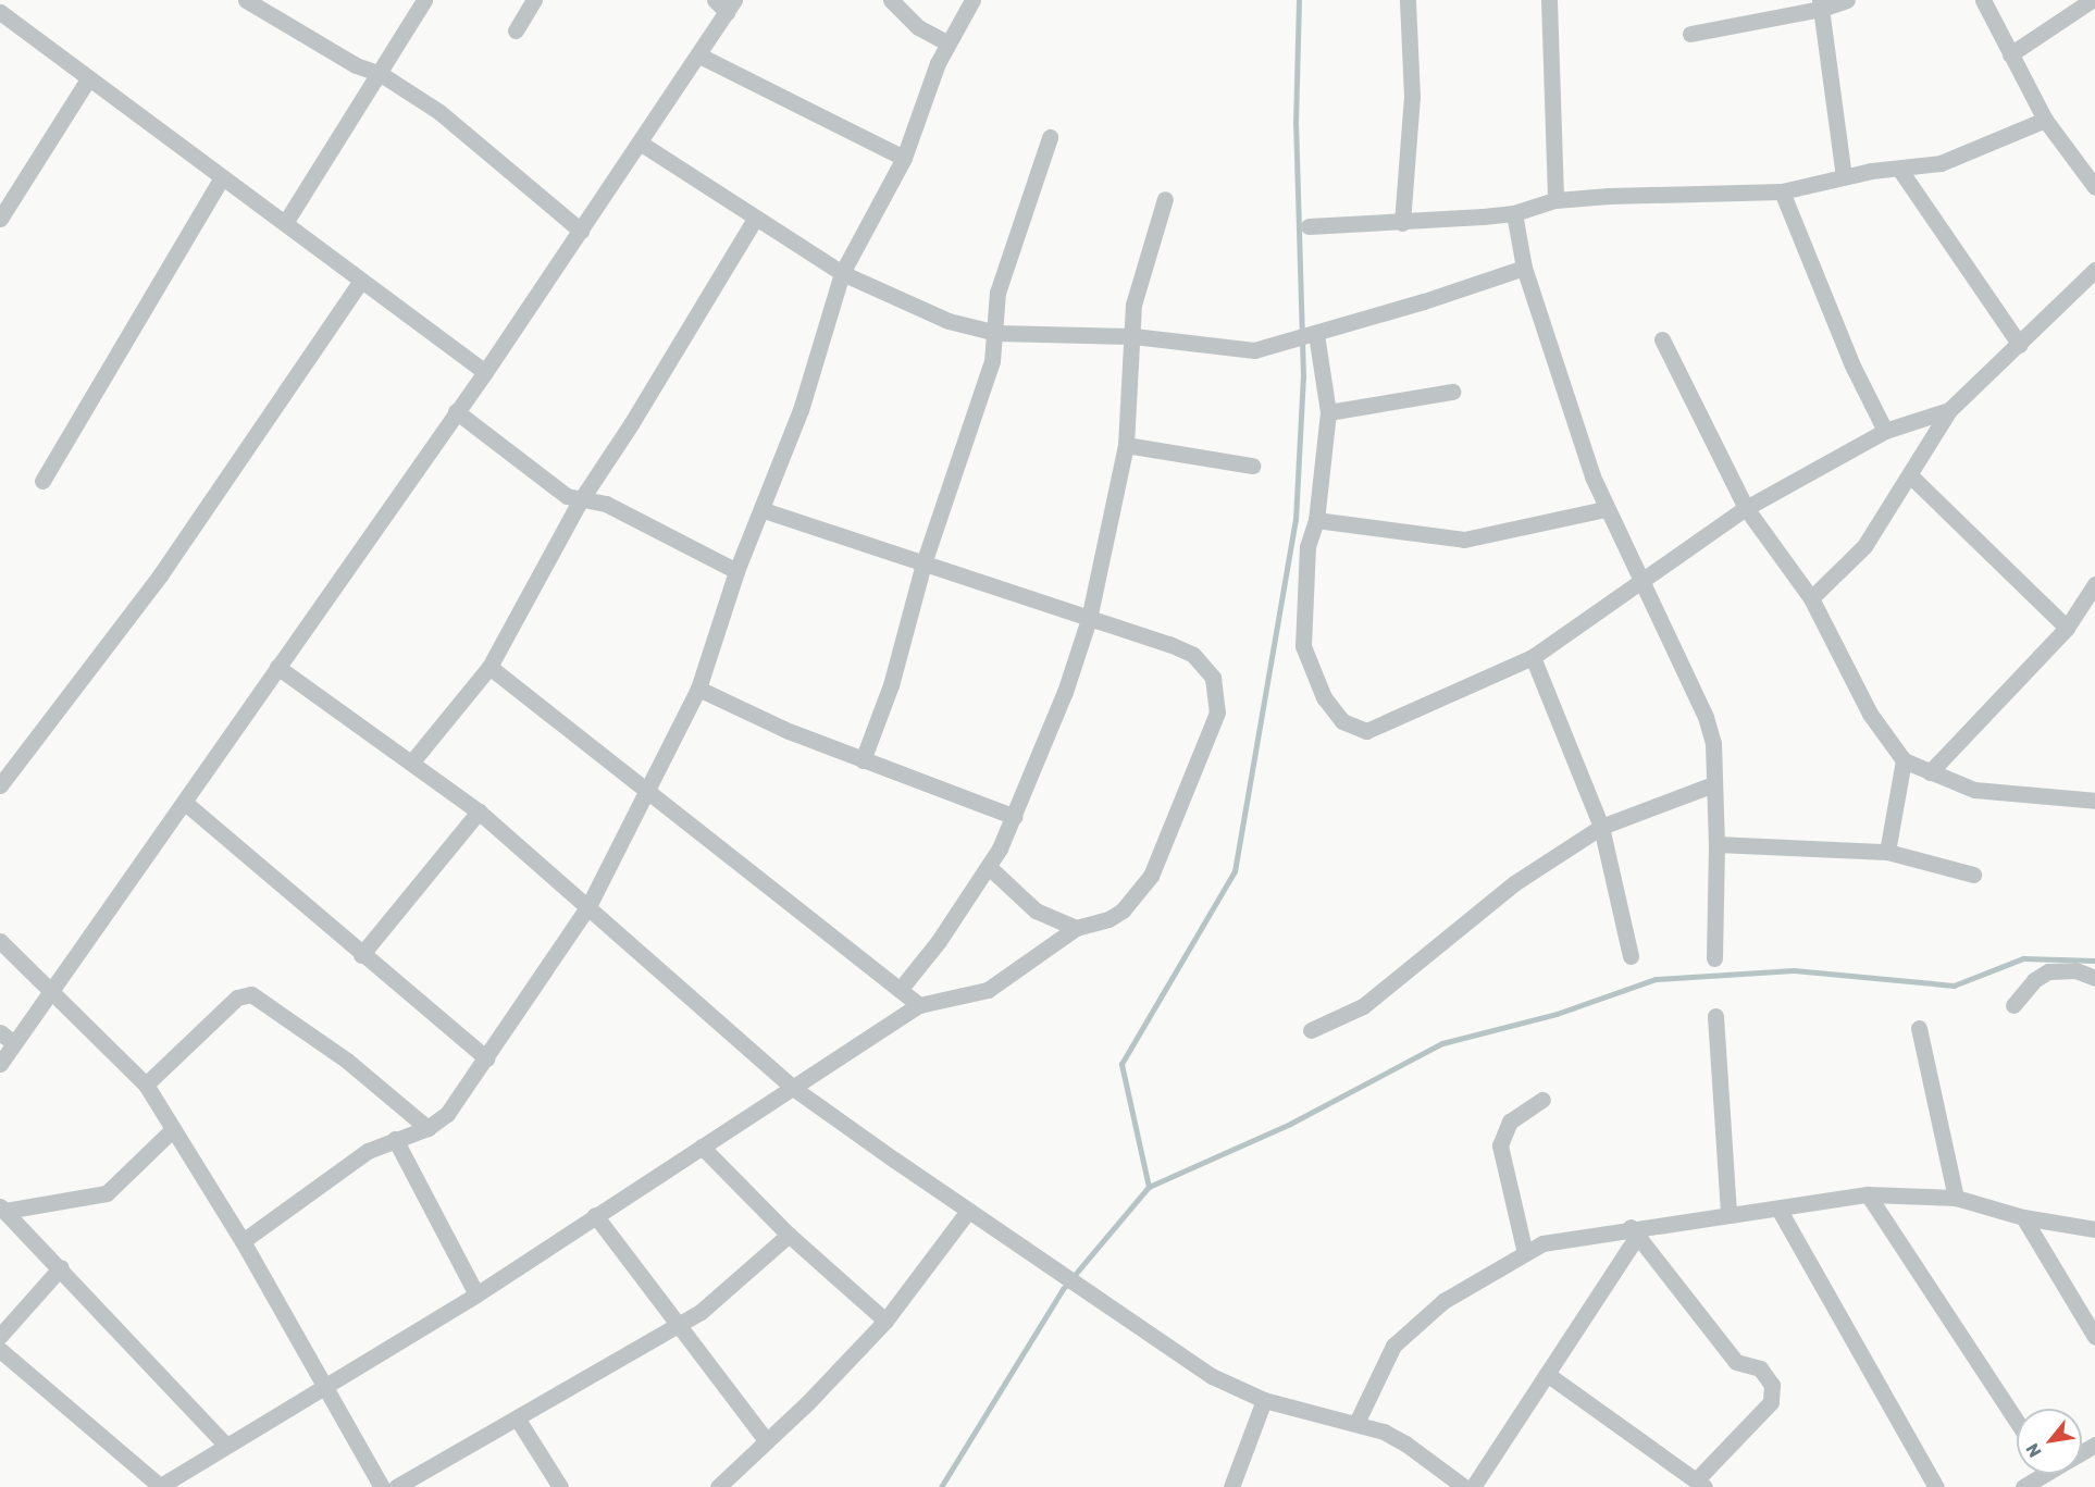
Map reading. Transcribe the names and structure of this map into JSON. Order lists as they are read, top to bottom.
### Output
{
  "north": "bottom left"
}
